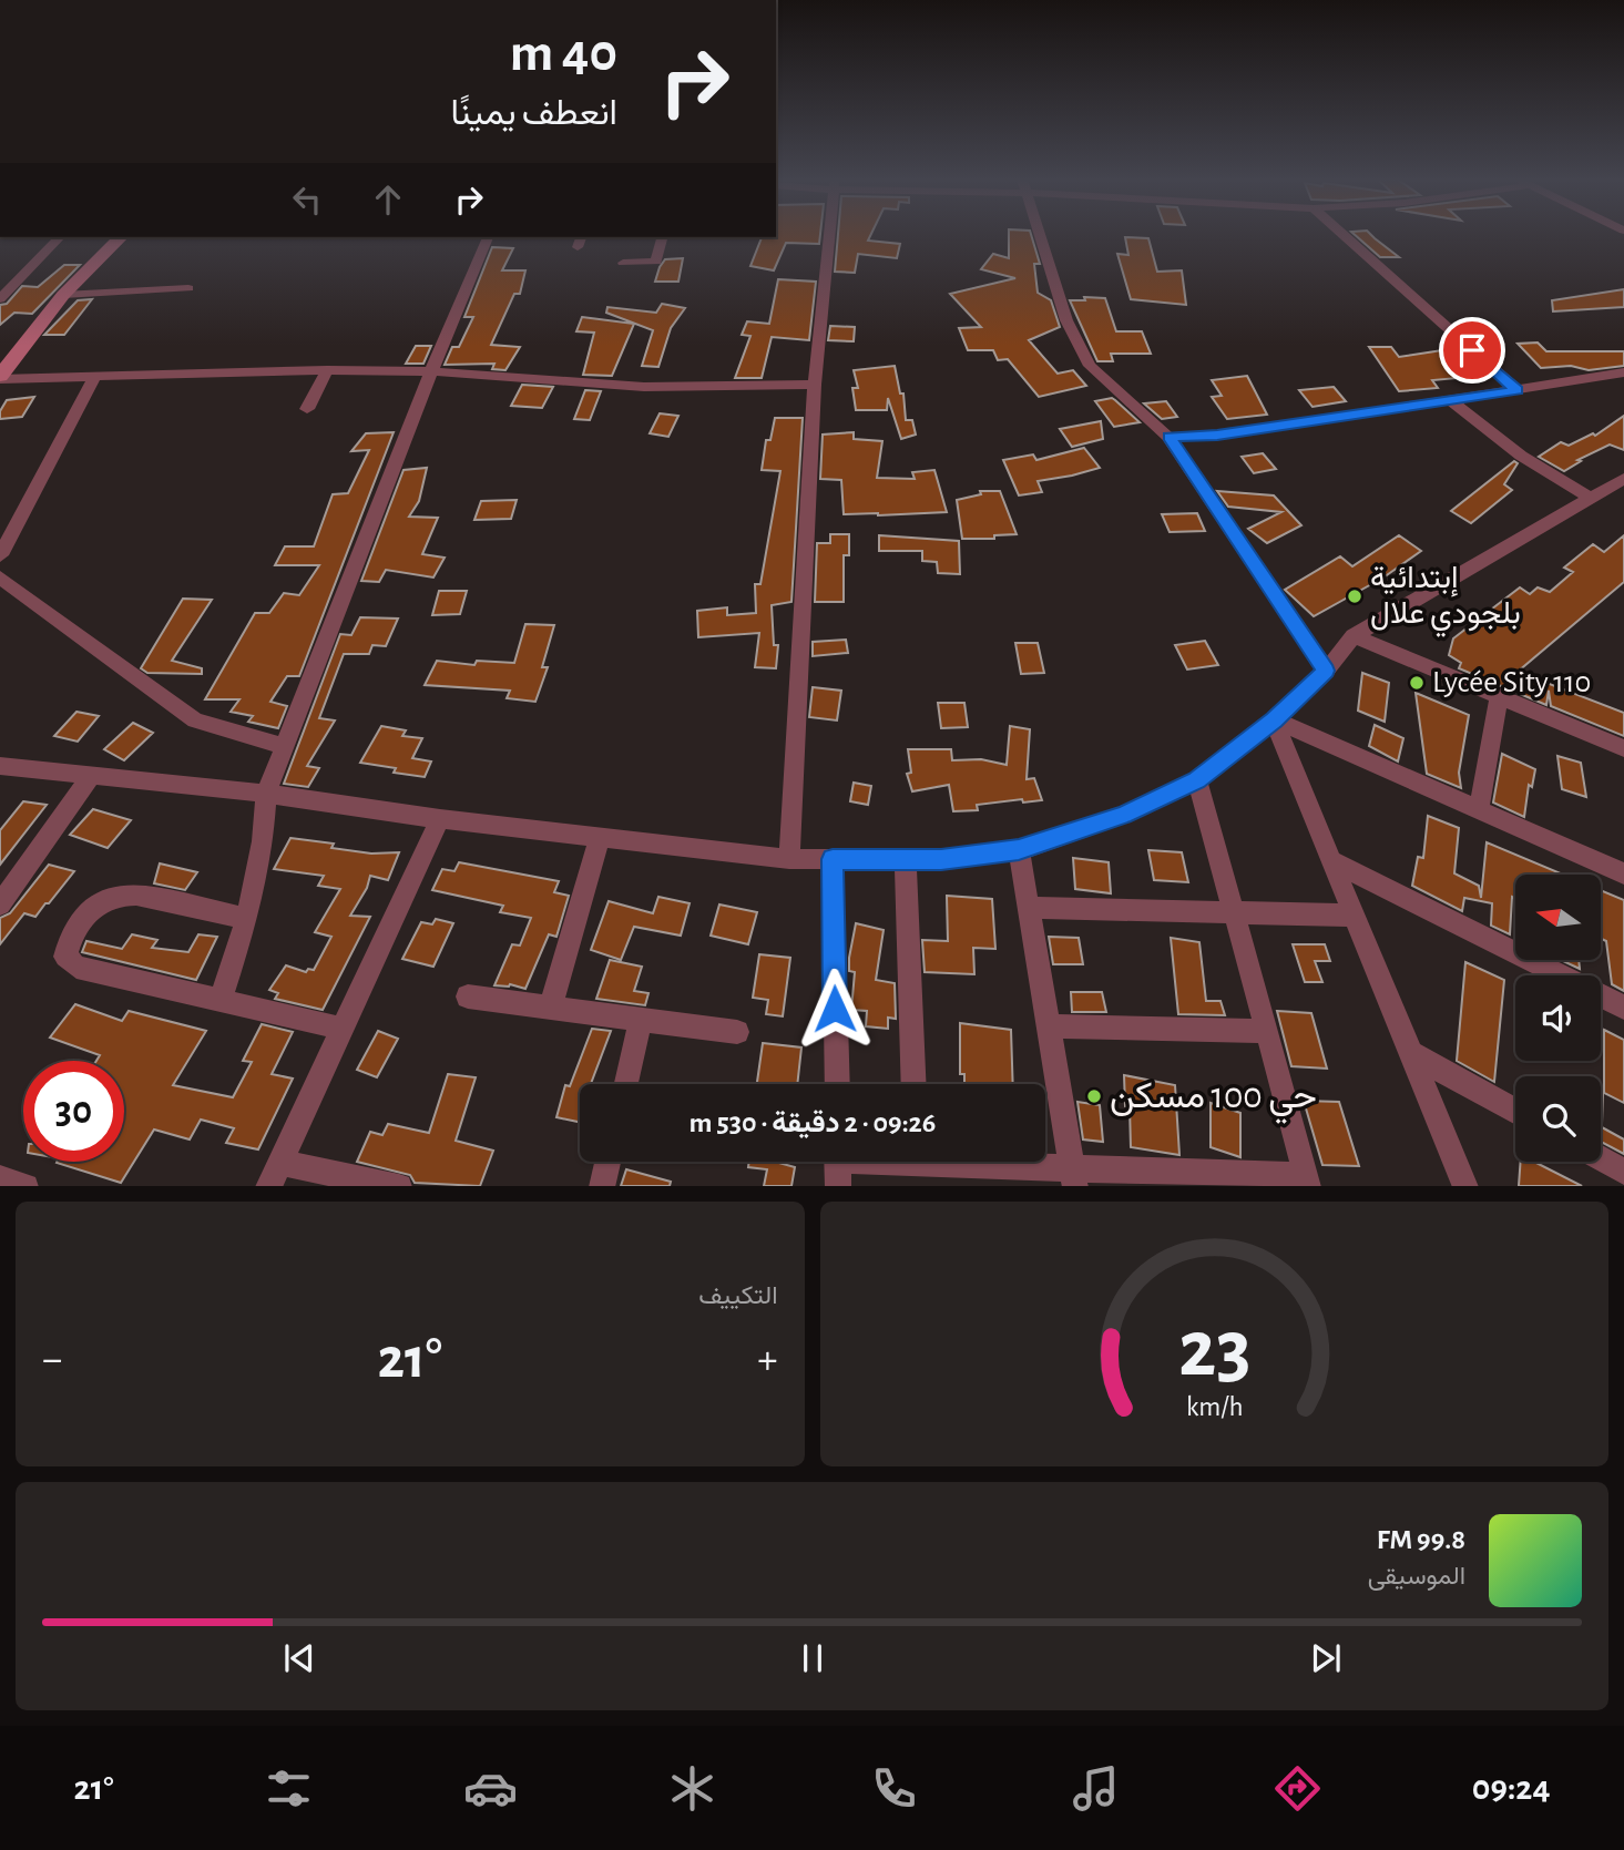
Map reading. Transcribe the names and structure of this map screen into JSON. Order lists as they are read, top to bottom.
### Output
{
  "places": ["إبتدائية بلجودي علال", "Lycée Sity 110", "حي 100 مسكن"],
  "north": "left",
  "page": {
    "turn": ["40 m", "انعطف يمينًا"],
    "limit": "30",
    "trip": "09:26 · 2 دقيقة · 530 m",
    "tile": "التكييف",
    "heat": ["−", "21°", "+"],
    "song": ["99.8 FM", "الموسيقى"],
    "tabs": ["09:24", "21°"],
    "gauge": ["23", "km/h"]
  }
}
